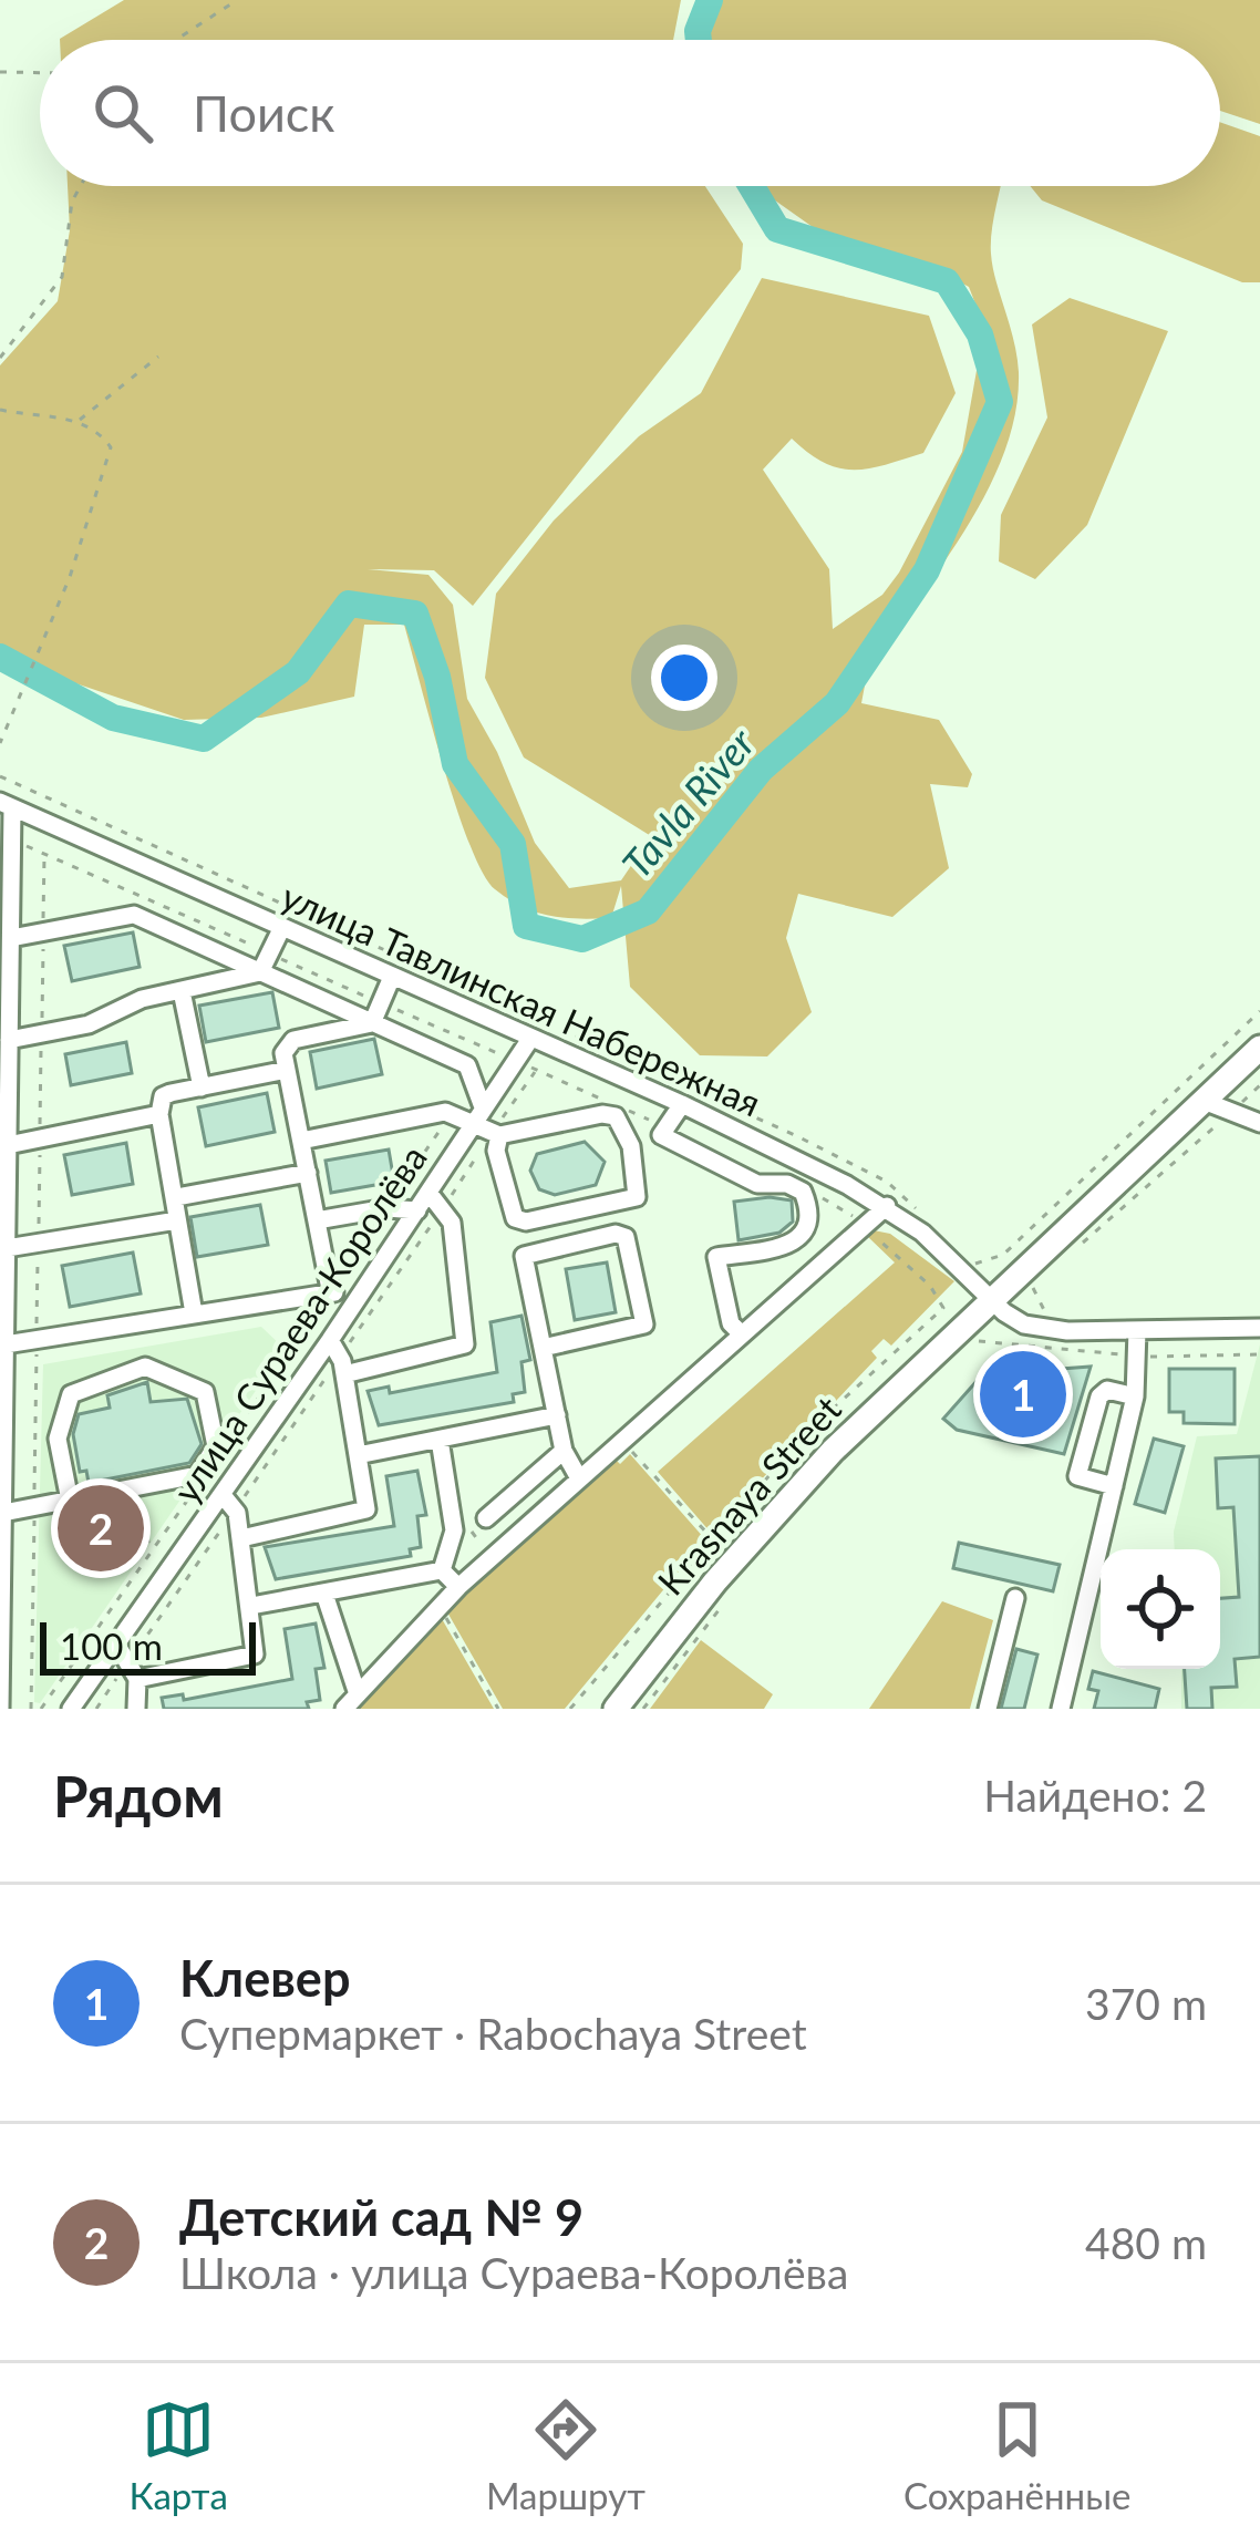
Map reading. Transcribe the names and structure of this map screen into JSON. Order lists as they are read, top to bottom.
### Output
{
  "streets": {
    "main road": ["Krasnaya Street"],
    "street": ["улица Тавлинская Набережная", "улица Сураева-Королёва"]
  },
  "crossings": [
    ["улица Тавлинская Набережная", "улица Сураева-Королёва"],
    ["улица Тавлинская Набережная", "Krasnaya Street"]
  ],
  "water": ["Tavla River"],
  "scale_bar": "100 m",
  "page": {
    "search": "Поиск",
    "pins": ["1", "2"],
    "scale": "100 m",
    "heading": ["Рядом", "Найдено: 2"],
    "list": [
      {
        "mark": "1",
        "name": "Клевер",
        "note": "Супермаркет · Rabochaya Street",
        "value": "370 m"
      },
      {
        "mark": "2",
        "name": "Детский сад № 9",
        "note": "Школа · улица Сураева-Королёва",
        "value": "480 m"
      }
    ],
    "nav": ["Карта", "Маршрут", "Сохранённые"]
  }
}
